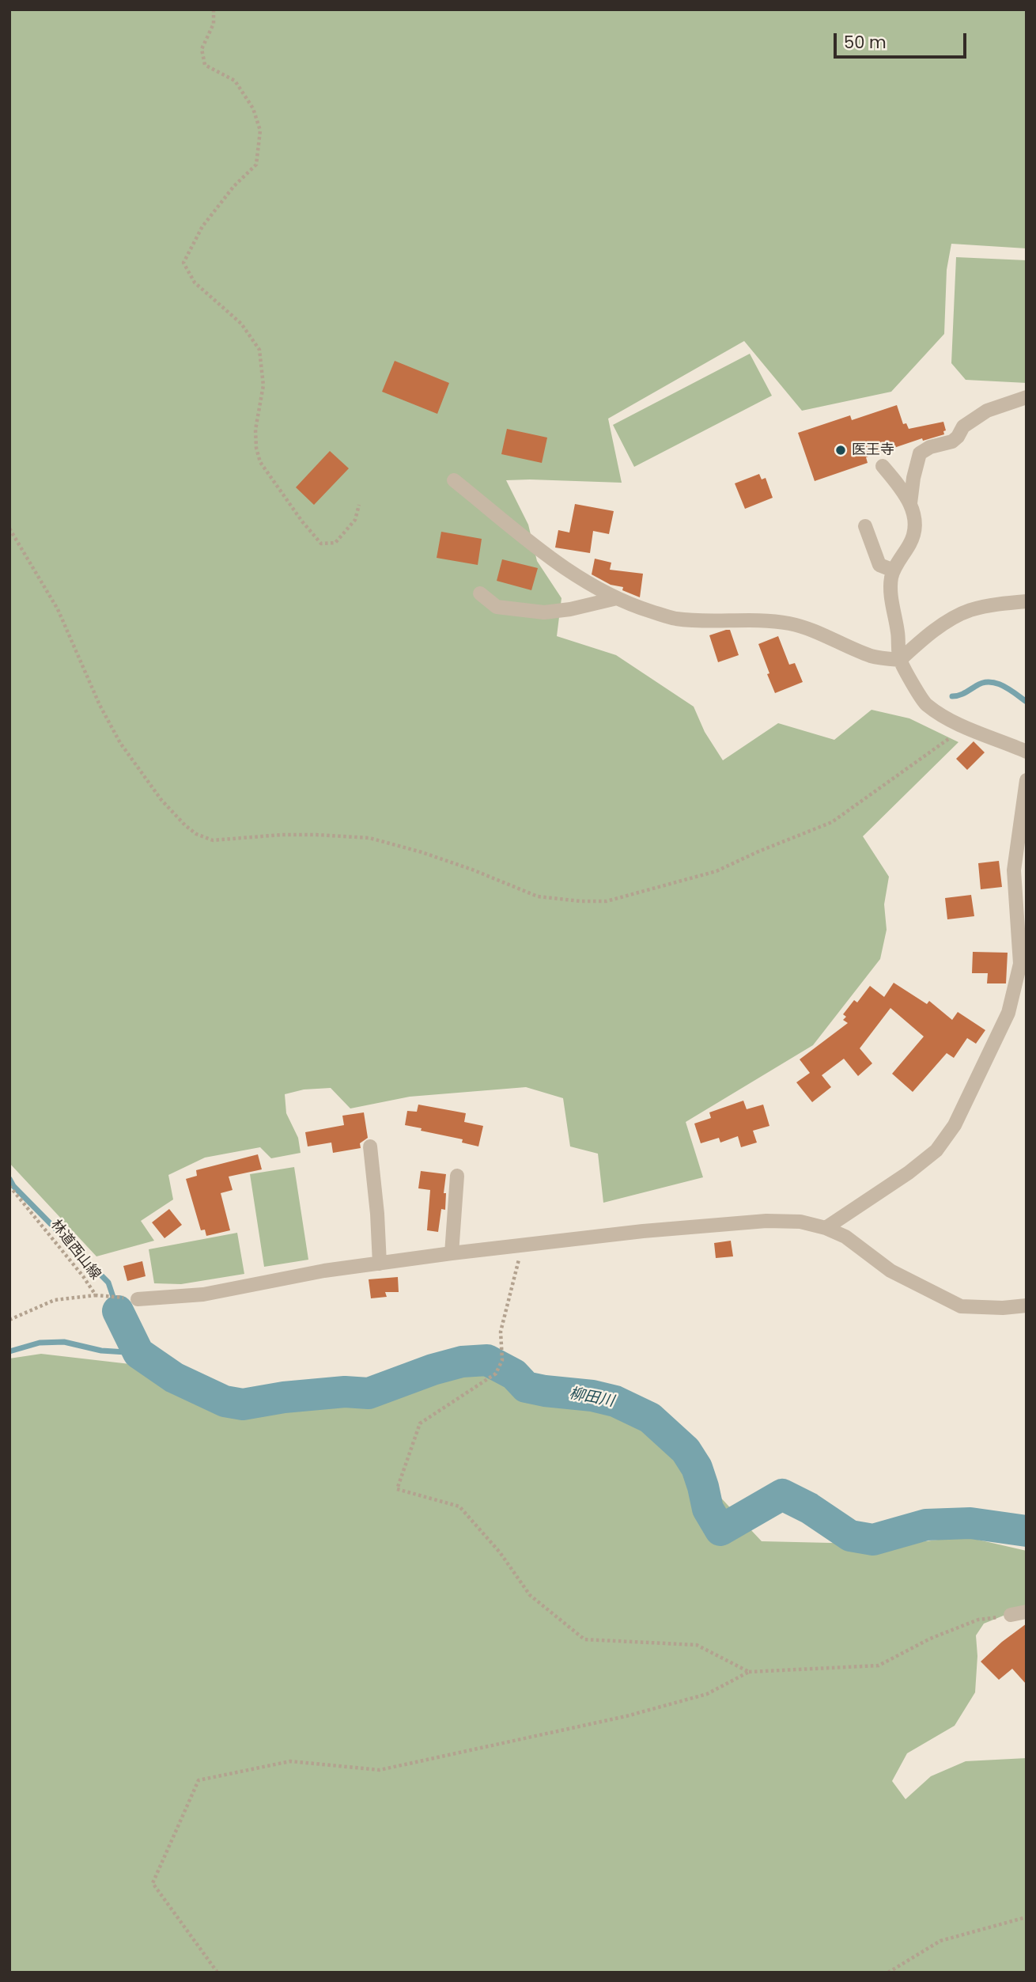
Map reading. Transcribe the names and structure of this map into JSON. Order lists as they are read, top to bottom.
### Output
{
  "streets": {
    "path": ["林道西山線"]
  },
  "water": ["柳田川"],
  "places": ["医王寺"],
  "scale_bar": "50 m"
}
